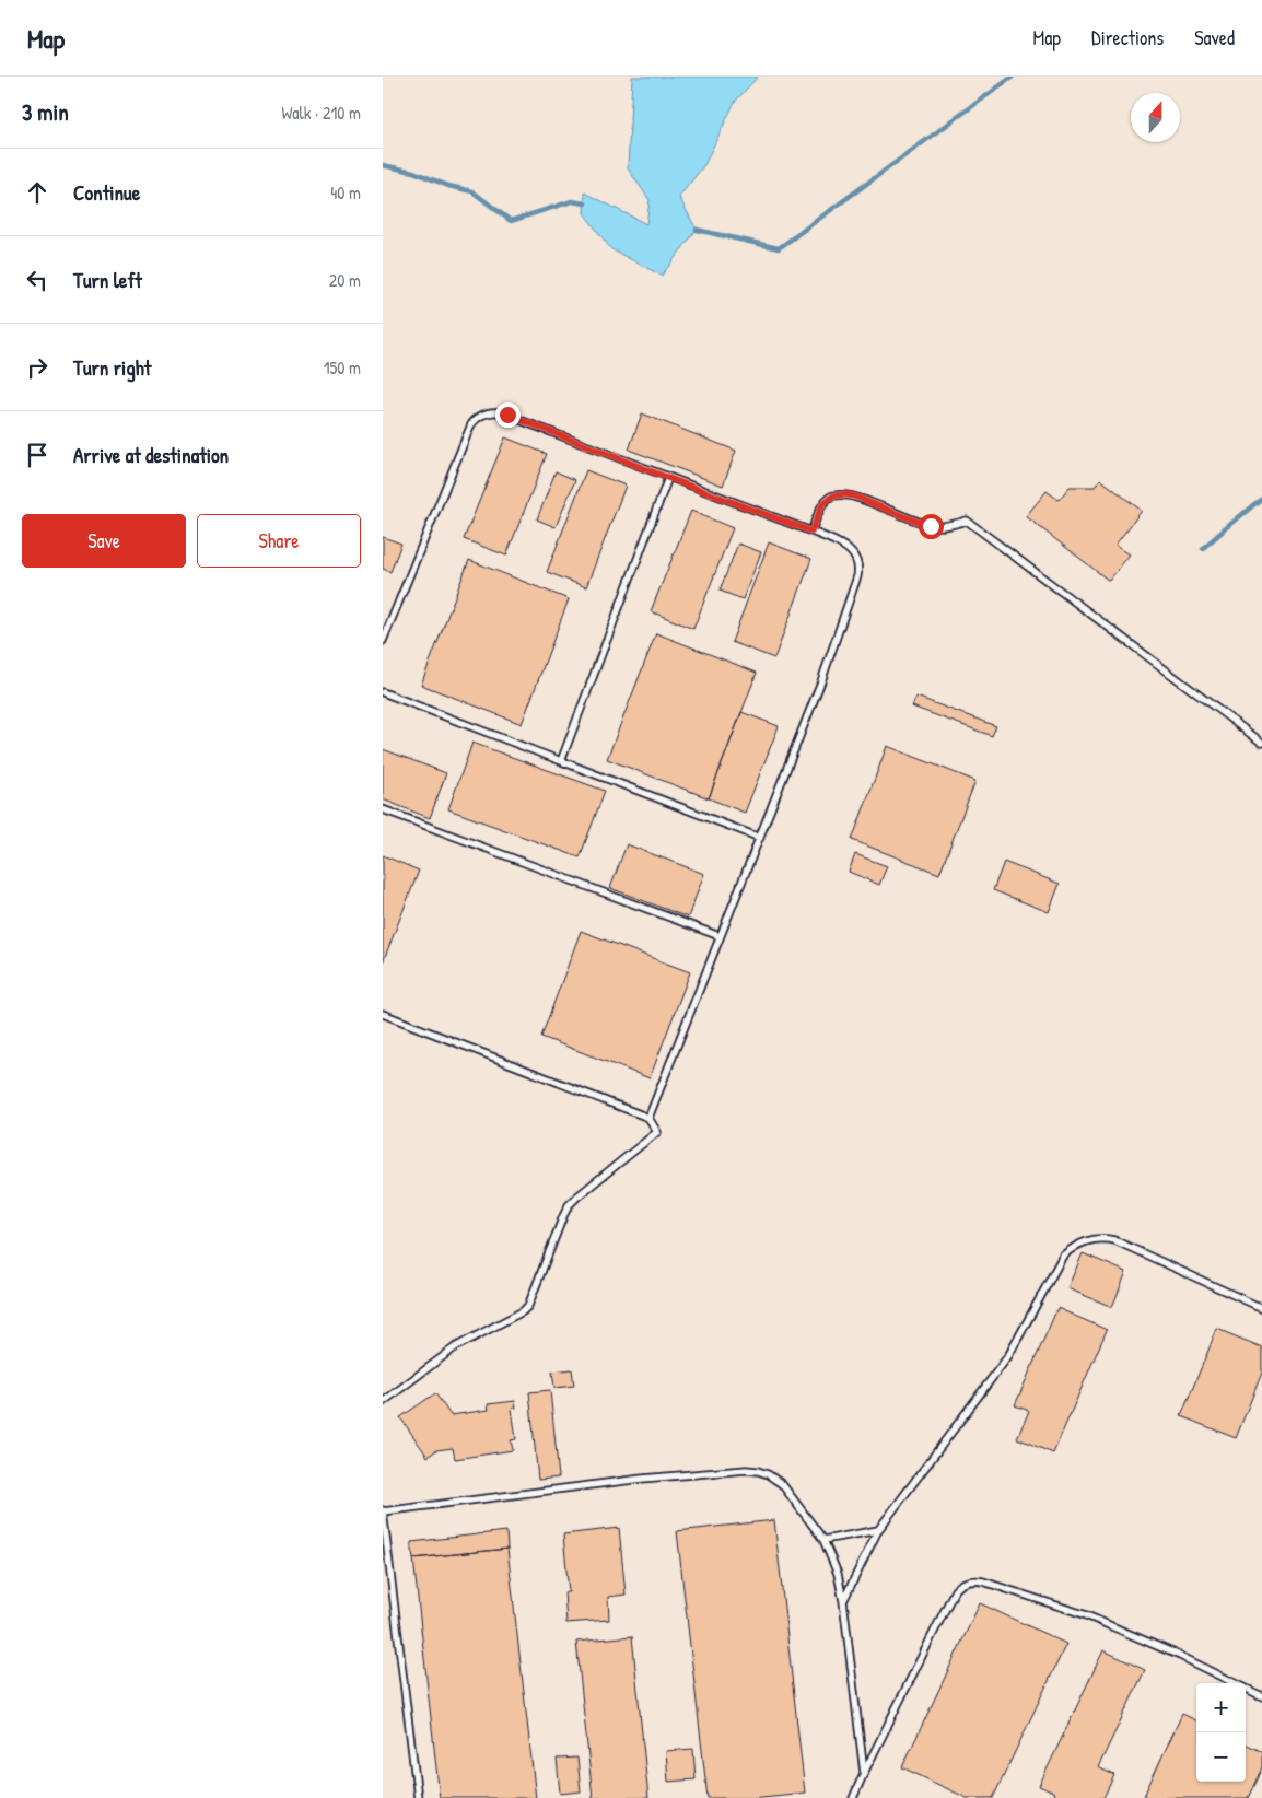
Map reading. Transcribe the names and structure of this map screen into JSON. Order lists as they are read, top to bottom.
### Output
{
  "north": "top",
  "page": {
    "header": "Map",
    "nav": ["Map", "Directions", "Saved"],
    "heading": ["3 min", "Walk · 210 m"],
    "list": [
      ["Continue", "40 m"],
      ["Turn left", "20 m"],
      ["Turn right", "150 m"],
      "Arrive at destination"
    ],
    "buttons": ["Save", "Share"],
    "map_buttons": ["+", "−"]
  }
}
